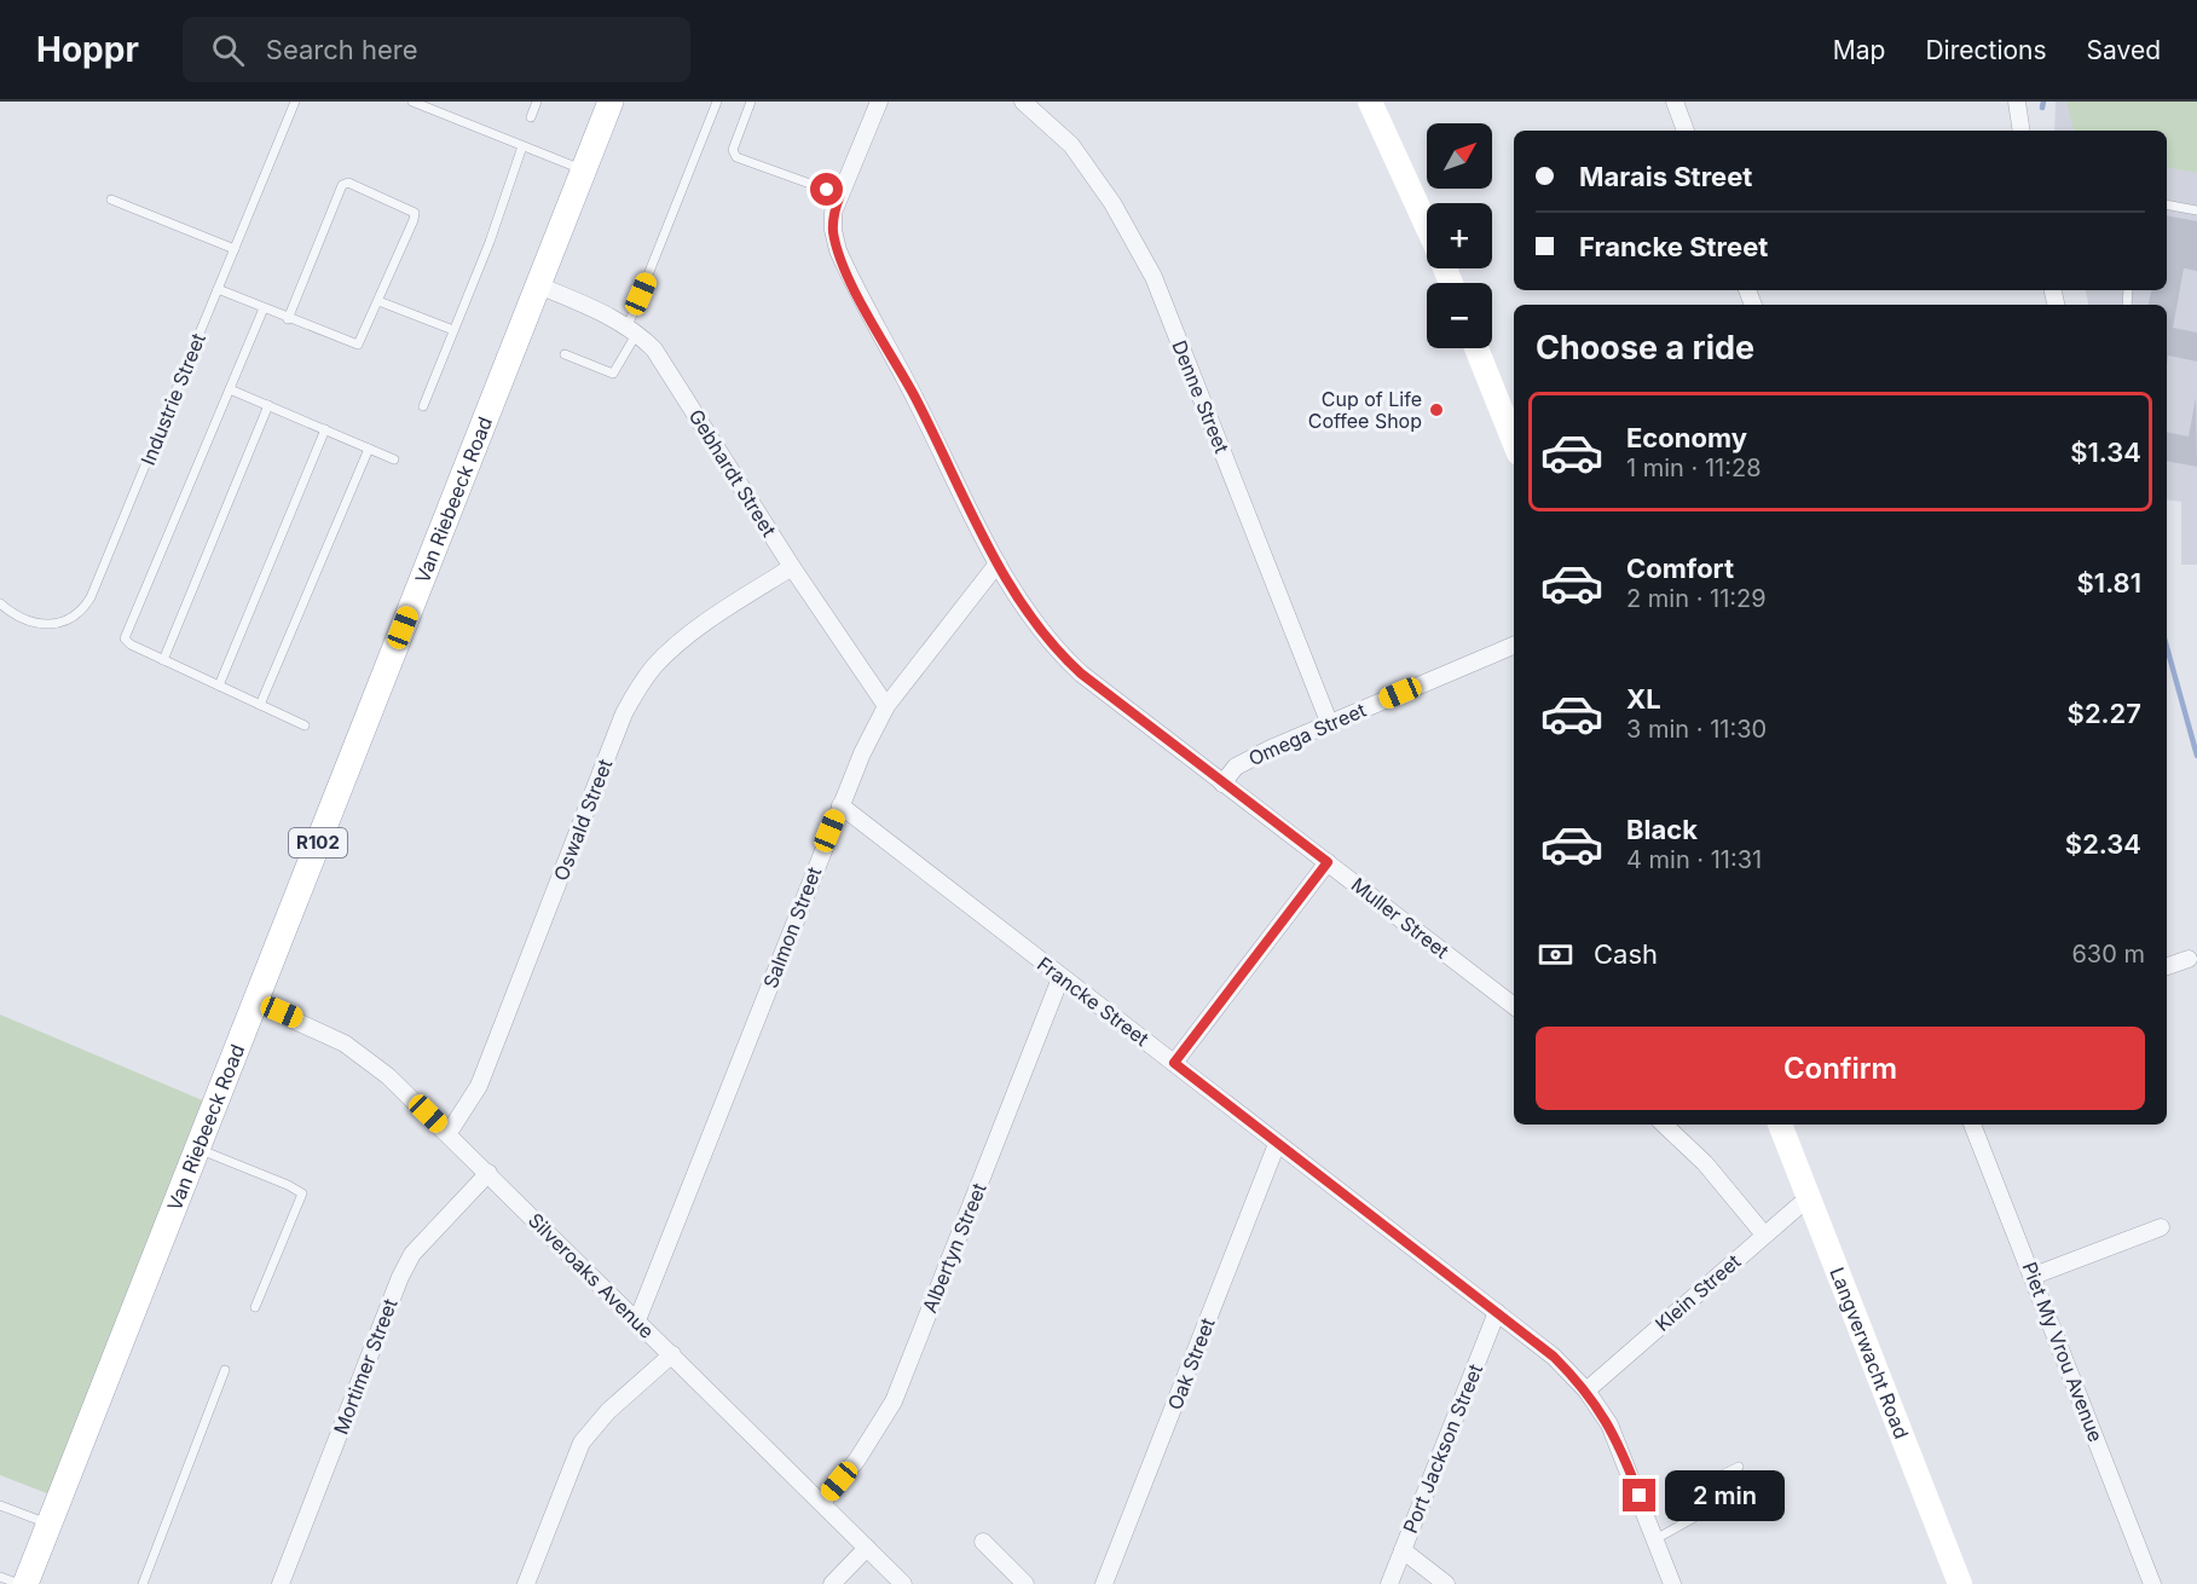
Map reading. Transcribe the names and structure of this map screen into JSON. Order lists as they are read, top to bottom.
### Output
{
  "streets": {
    "main road": ["Van Riebeeck Road", "R102"],
    "street": [
      "Denne Street",
      "Gebhardt Street",
      "Omega Street",
      "Oswald Street",
      "Muller Street",
      "Salmon Street",
      "Francke Street",
      "Albertyn Street",
      "Silveroaks Avenue",
      "Klein Street",
      "Langverwacht Road",
      "Piet My Vrou Avenue",
      "Oak Street",
      "Mortimer Street",
      "Port Jackson Street"
    ],
    "lane": ["Industrie Street"]
  },
  "crossings": [
    ["Denne Street", "Omega Street"],
    ["Gebhardt Street", "Van Riebeeck Road"],
    ["Gebhardt Street", "Oswald Street"],
    ["Gebhardt Street", "Salmon Street"],
    ["Van Riebeeck Road", "Silveroaks Avenue"],
    ["Omega Street", "Muller Street"],
    ["Oswald Street", "Silveroaks Avenue"],
    ["Muller Street", "Salmon Street"],
    ["Salmon Street", "Francke Street"],
    ["Salmon Street", "Silveroaks Avenue"],
    ["Francke Street", "Albertyn Street"],
    ["Francke Street", "Klein Street"],
    ["Francke Street", "Oak Street"],
    ["Francke Street", "Port Jackson Street"],
    ["Albertyn Street", "Silveroaks Avenue"],
    ["Silveroaks Avenue", "Mortimer Street"],
    ["Klein Street", "Langverwacht Road"]
  ],
  "places": ["Cup of Life Coffee Shop"],
  "north": "top right",
  "page": {
    "header": "Hoppr",
    "search": "Search here",
    "nav": ["Map", "Directions", "Saved"],
    "map_buttons": ["+", "−"],
    "banner": ["Marais Street", "Francke Street"],
    "heading": "Choose a ride",
    "list": [
      {
        "name": "Economy",
        "note": "1 min · 11:28",
        "value": "$1.34"
      },
      {
        "name": "Comfort",
        "note": "2 min · 11:29",
        "value": "$1.81"
      },
      {
        "name": "XL",
        "note": "3 min · 11:30",
        "value": "$2.27"
      },
      {
        "name": "Black",
        "note": "4 min · 11:31",
        "value": "$2.34"
      }
    ],
    "pay": ["Cash", "630 m"],
    "buttons": "Confirm",
    "bubble": "2 min"
  }
}
